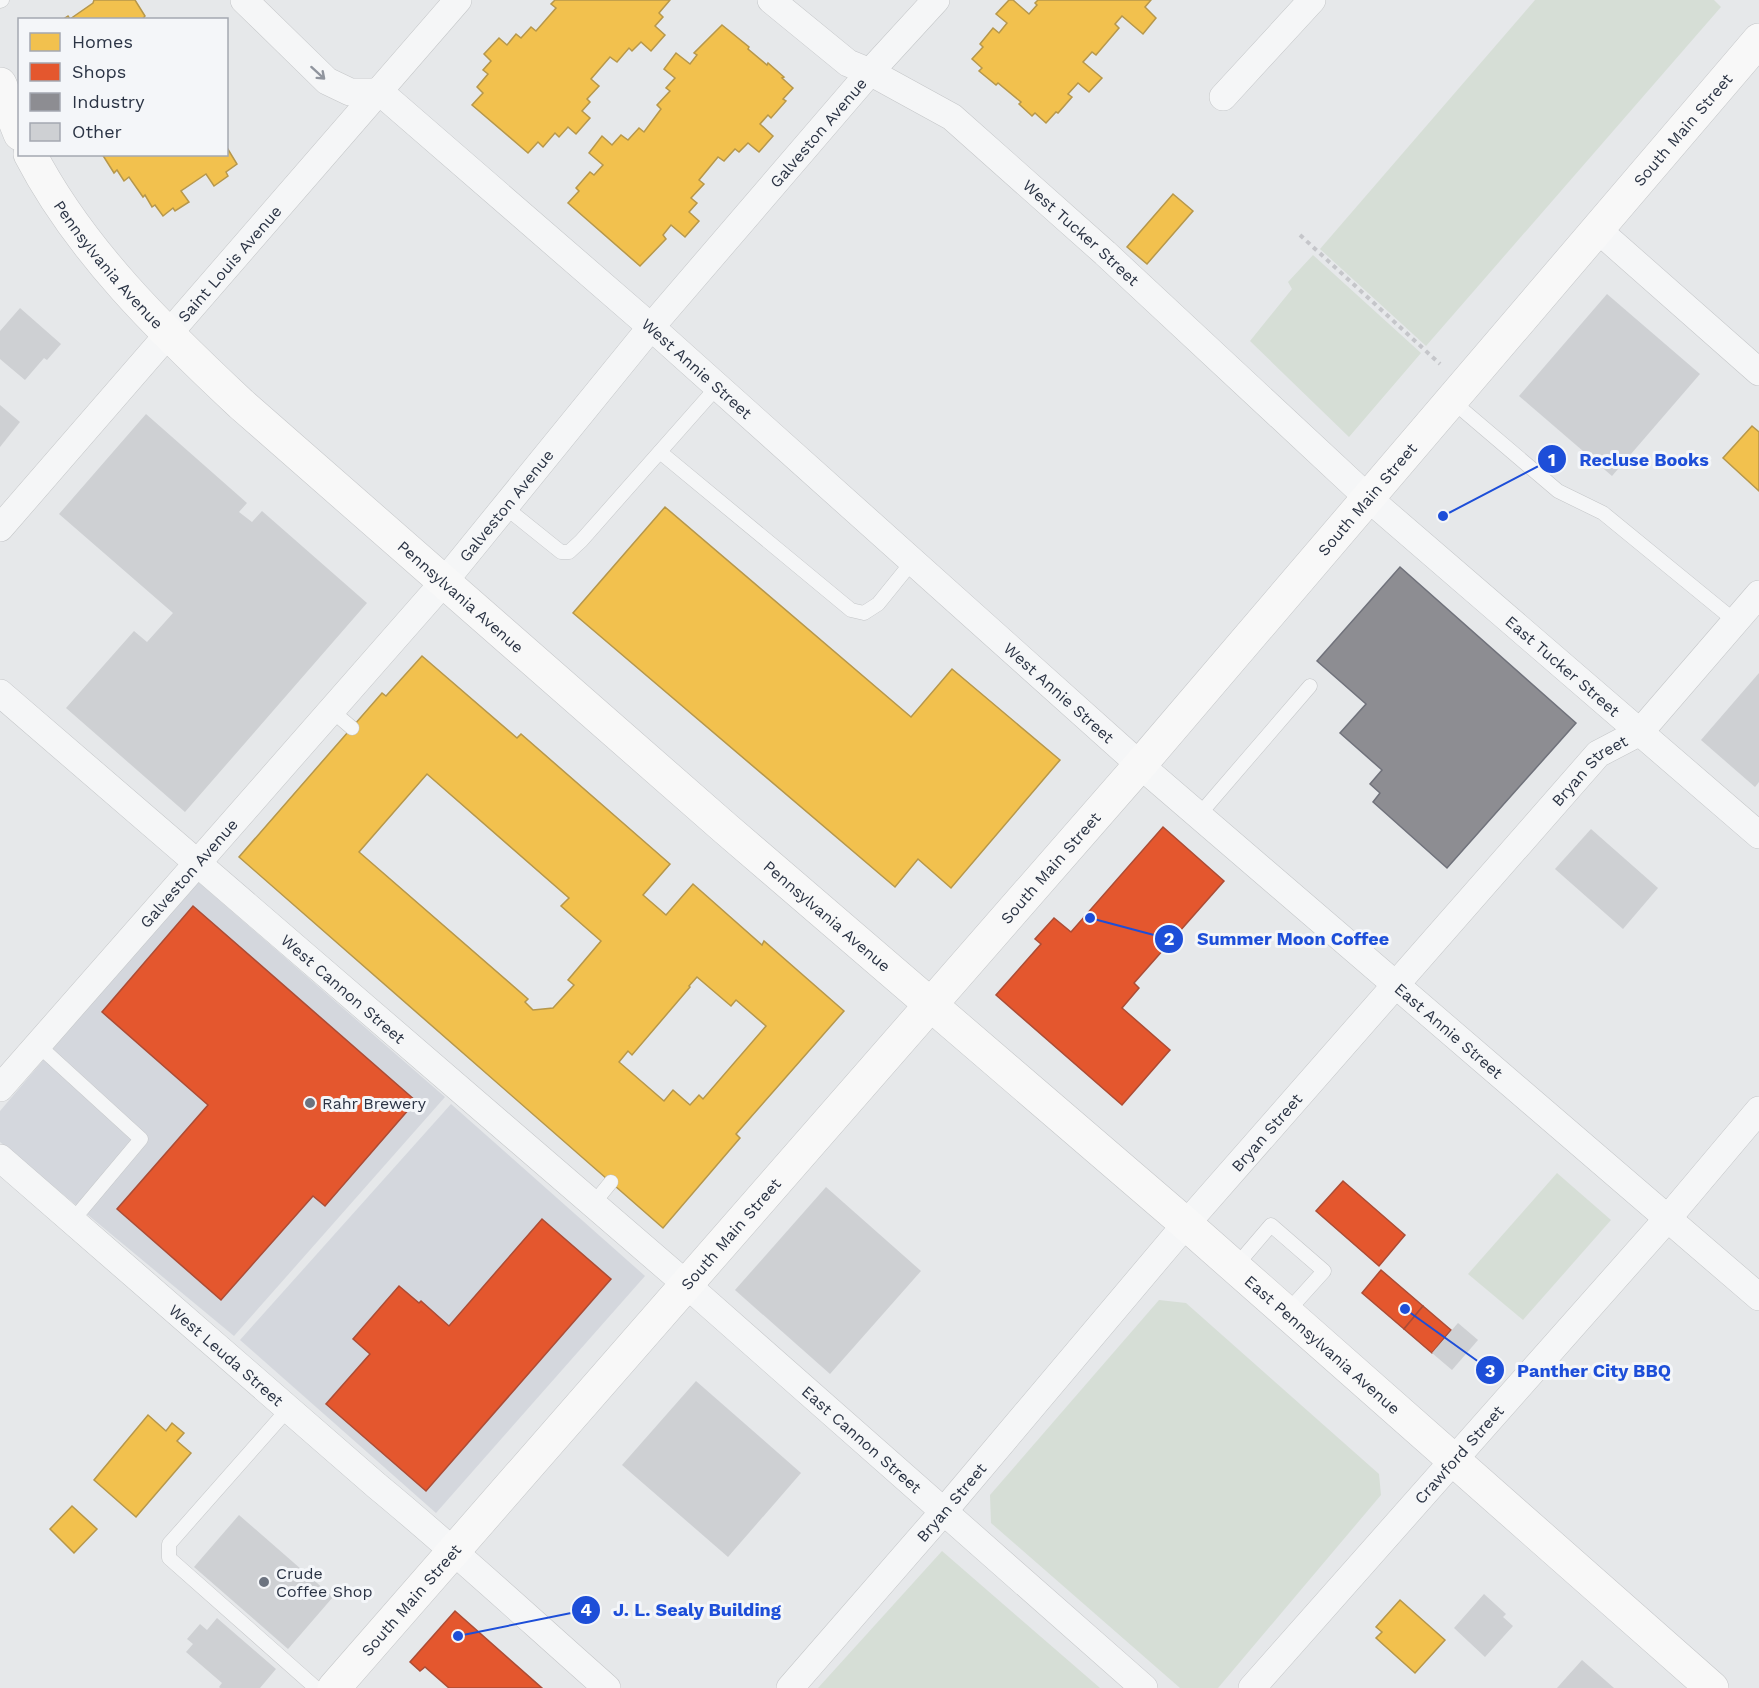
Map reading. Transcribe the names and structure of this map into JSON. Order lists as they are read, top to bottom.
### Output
{
  "streets": {
    "street": [
      "South Main Street",
      "Galveston Avenue",
      "West Tucker Street",
      "Pennsylvania Avenue",
      "Saint Louis Avenue",
      "West Annie Street",
      "East Tucker Street",
      "Bryan Street",
      "West Cannon Street",
      "East Annie Street",
      "East Pennsylvania Avenue",
      "West Leuda Street",
      "East Cannon Street",
      "Crawford Street"
    ]
  },
  "crossings": [
    ["South Main Street", "West Tucker Street"],
    ["South Main Street", "Pennsylvania Avenue"],
    ["South Main Street", "West Annie Street"],
    ["South Main Street", "East Tucker Street"],
    ["South Main Street", "West Cannon Street"],
    ["South Main Street", "East Annie Street"],
    ["South Main Street", "East Pennsylvania Avenue"],
    ["South Main Street", "West Leuda Street"],
    ["South Main Street", "East Cannon Street"],
    ["Galveston Avenue", "West Tucker Street"],
    ["Galveston Avenue", "Pennsylvania Avenue"],
    ["Galveston Avenue", "West Annie Street"],
    ["Galveston Avenue", "West Cannon Street"],
    ["West Tucker Street", "East Tucker Street"],
    ["Pennsylvania Avenue", "Saint Louis Avenue"],
    ["Pennsylvania Avenue", "East Pennsylvania Avenue"],
    ["Saint Louis Avenue", "West Annie Street"],
    ["West Annie Street", "East Annie Street"],
    ["East Tucker Street", "Bryan Street"],
    ["Bryan Street", "East Annie Street"],
    ["Bryan Street", "East Pennsylvania Avenue"],
    ["Bryan Street", "East Cannon Street"],
    ["West Cannon Street", "East Cannon Street"],
    ["East Annie Street", "Crawford Street"],
    ["East Pennsylvania Avenue", "Crawford Street"]
  ],
  "places": [
    "Recluse Books",
    "Summer Moon Coffee",
    "Rahr Brewery",
    "Panther City BBQ",
    "Crude Coffee Shop",
    "J. L. Sealy Building"
  ],
  "legend": [
    "Homes",
    "Shops",
    "Industry",
    "Other"
  ]
}
